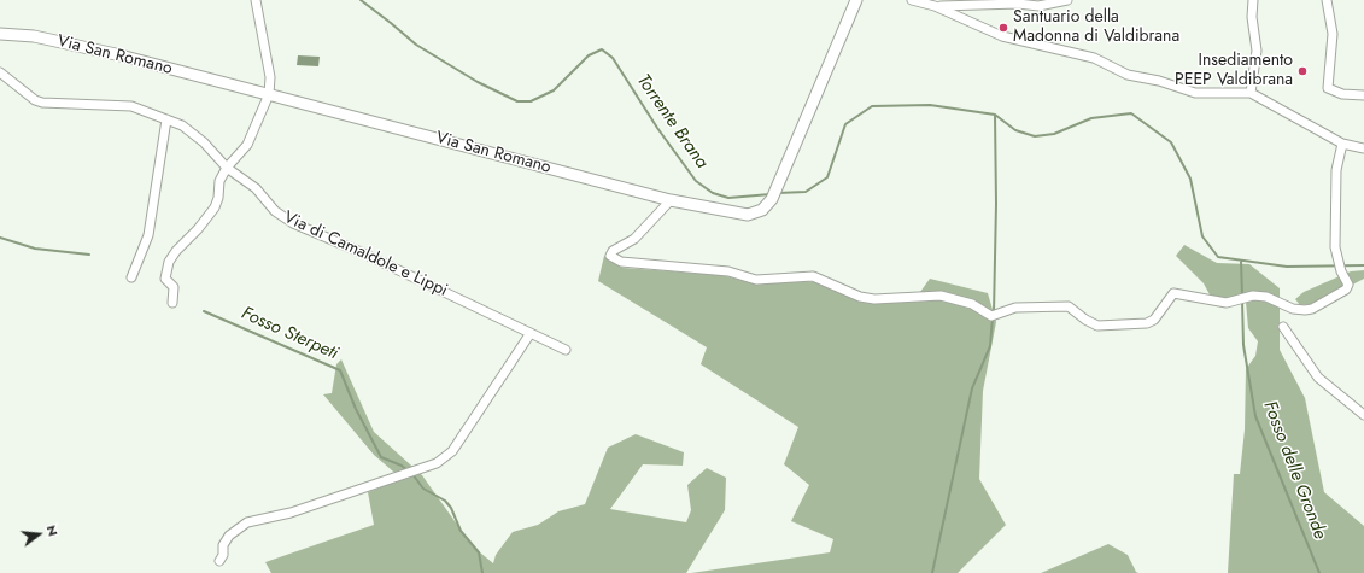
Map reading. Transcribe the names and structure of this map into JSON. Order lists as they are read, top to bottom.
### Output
{
  "streets": {
    "street": ["Via San Romano", "Via di Camaldole e Lippi"]
  },
  "water": ["Torrente Brana", "Fosso Sterpeti", "Fosso delle Gronde"],
  "places": ["Santuario della Madonna di Valdibrana", "Insediamento PEEP Valdibrana"],
  "north": "right"
}
